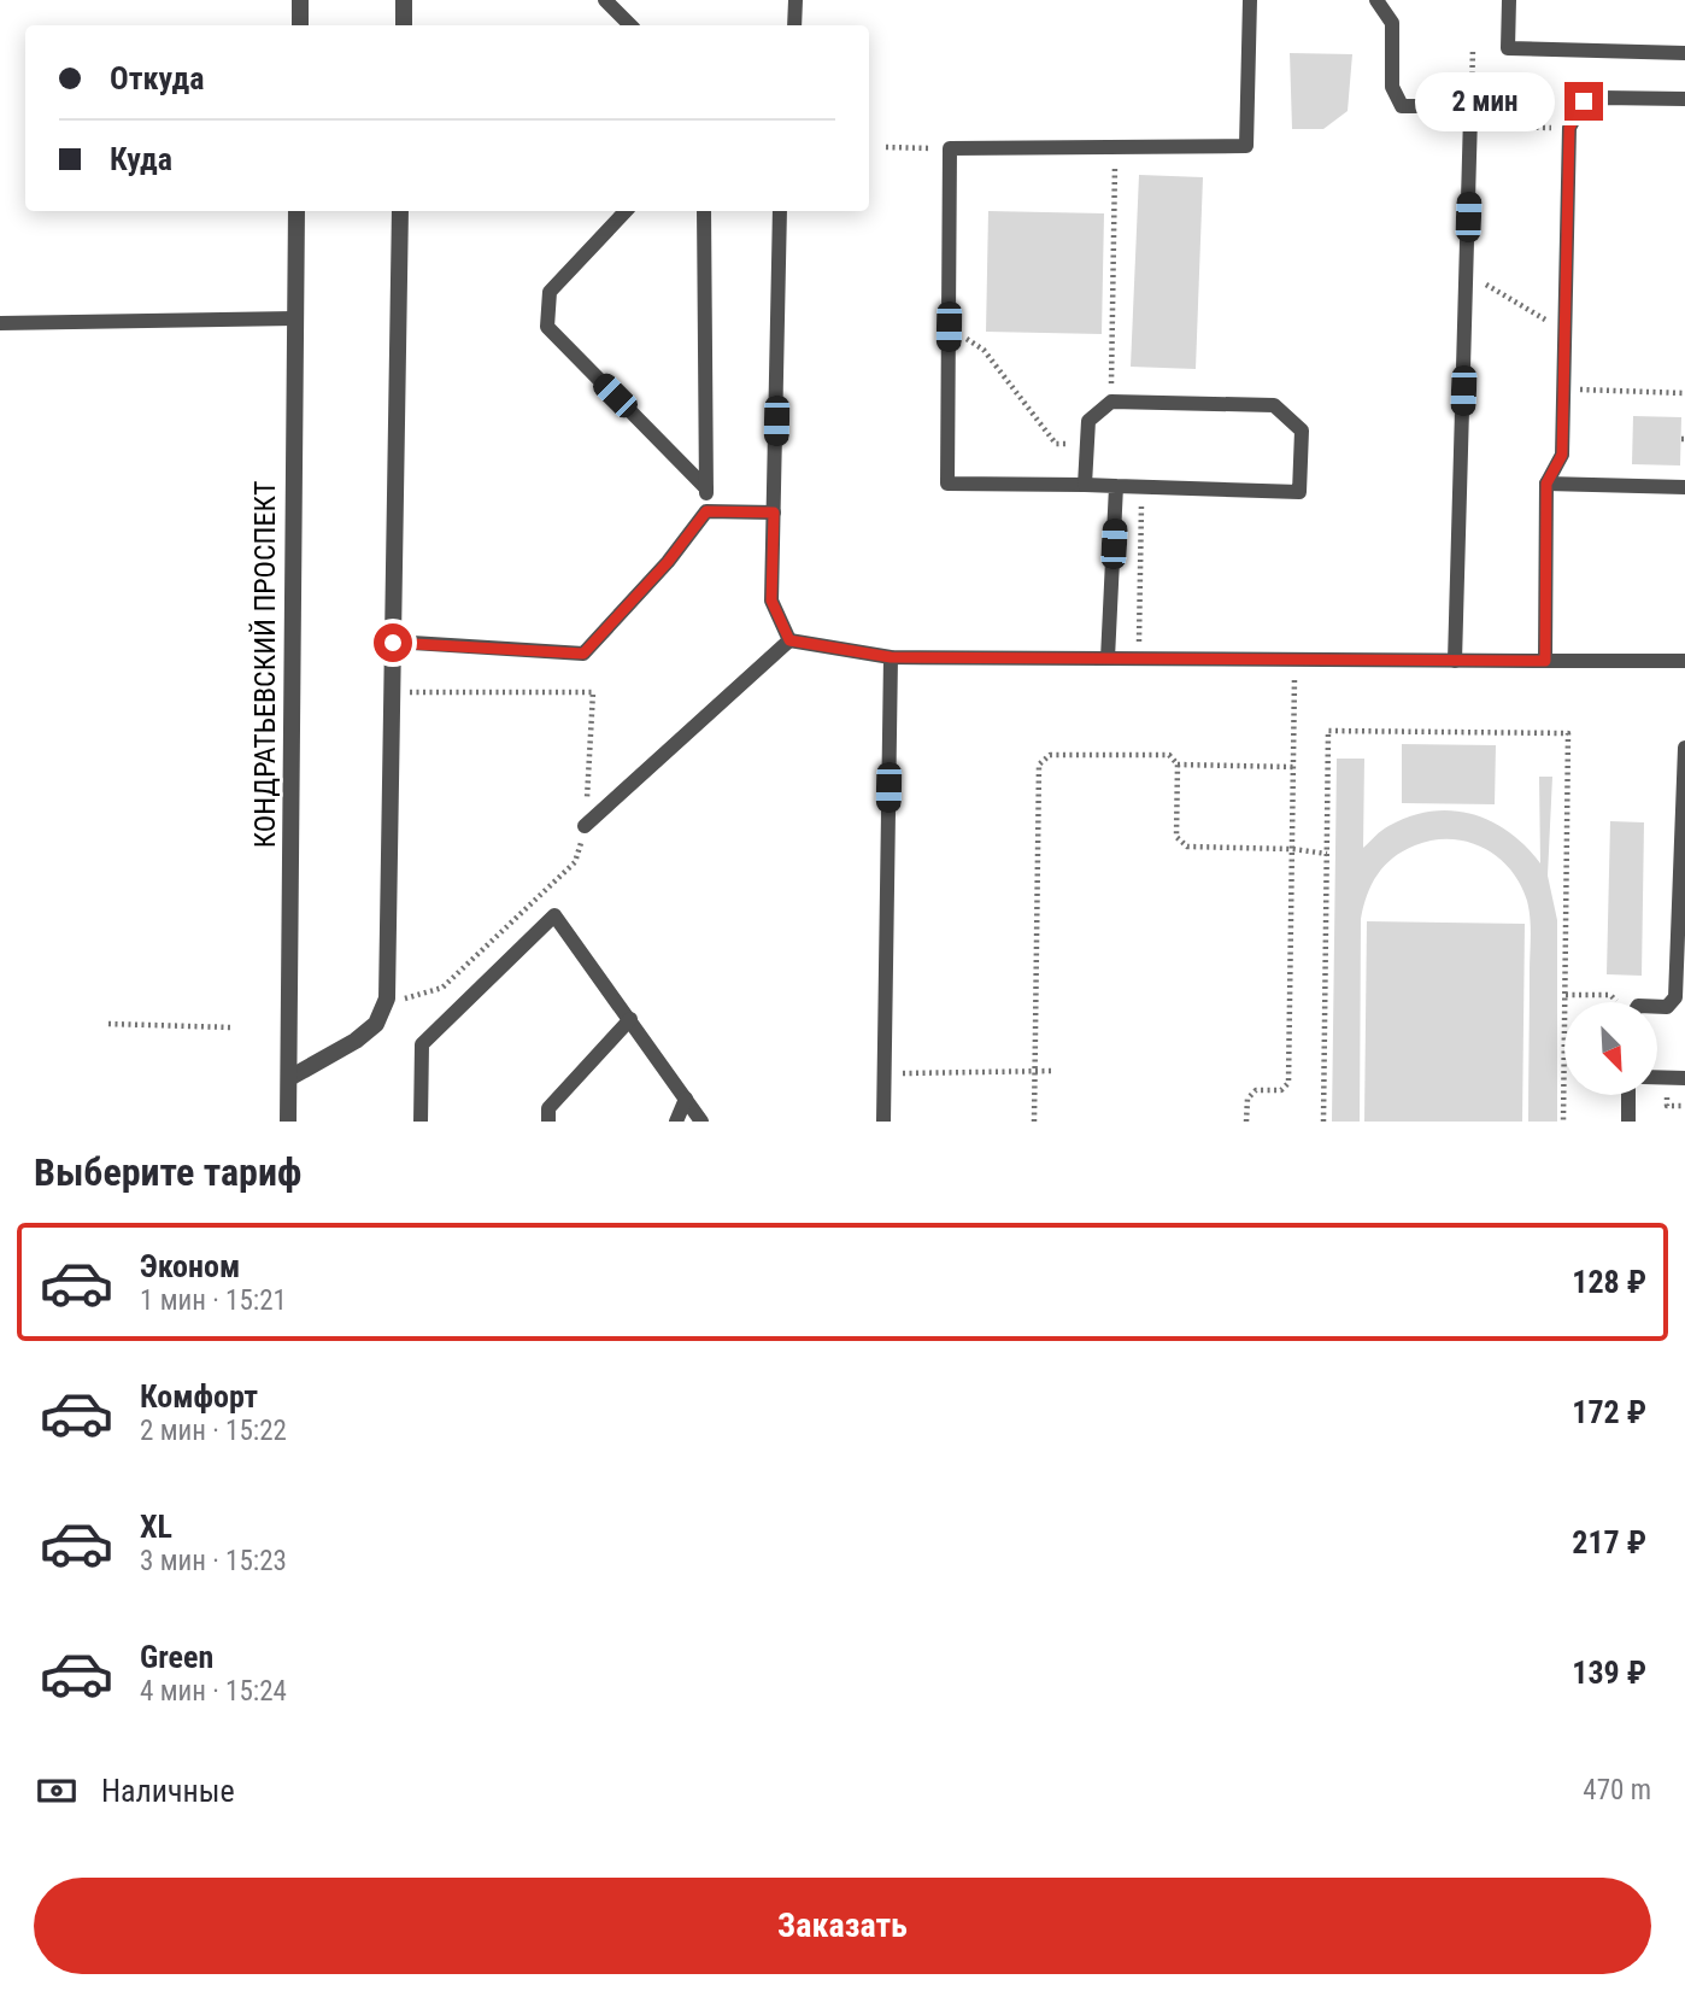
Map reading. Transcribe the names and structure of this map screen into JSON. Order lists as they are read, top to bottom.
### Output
{
  "streets": {
    "street": ["КОНДРАТЬЕВСКИЙ ПРОСПЕКТ"]
  },
  "north": "bottom right",
  "page": {
    "banner": ["Откуда", "Куда"],
    "bubble": "2 мин",
    "heading": "Выберите тариф",
    "list": [
      {
        "name": "Эконом",
        "note": "1 мин · 15:21",
        "value": "128 ₽"
      },
      {
        "name": "Комфорт",
        "note": "2 мин · 15:22",
        "value": "172 ₽"
      },
      {
        "name": "XL",
        "note": "3 мин · 15:23",
        "value": "217 ₽"
      },
      {
        "name": "Green",
        "note": "4 мин · 15:24",
        "value": "139 ₽"
      }
    ],
    "pay": ["Наличные", "470 m"],
    "buttons": "Заказать"
  }
}
